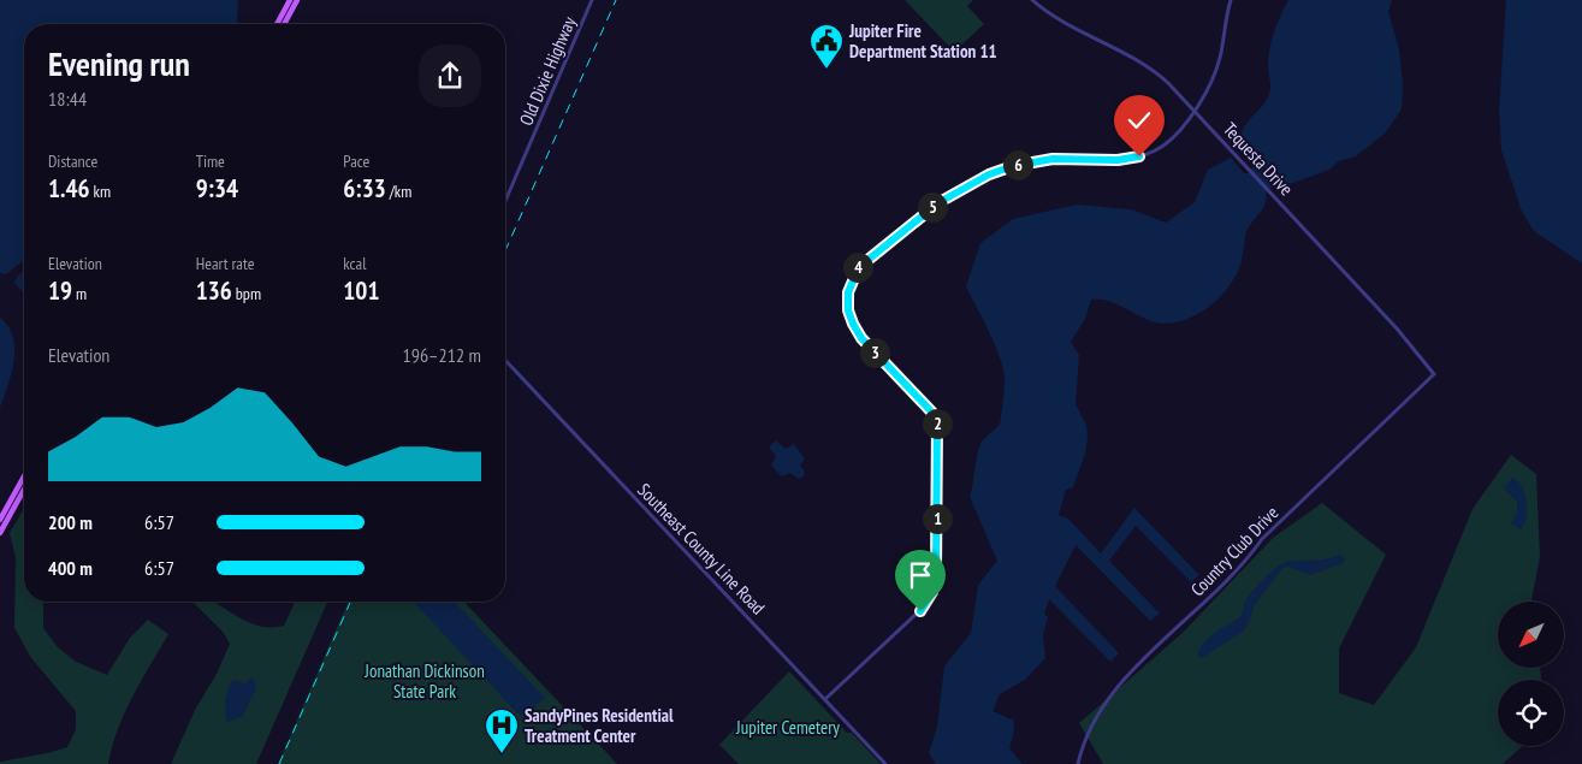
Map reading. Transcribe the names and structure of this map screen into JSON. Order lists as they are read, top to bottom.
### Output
{
  "streets": {
    "street": [
      "Old Dixie Highway",
      "Tequesta Drive",
      "Southeast County Line Road",
      "Country Club Drive"
    ]
  },
  "crossings": [
    ["Tequesta Drive", "Country Club Drive"]
  ],
  "parks": ["Jonathan Dickinson State Park", "Jupiter Cemetery"],
  "places": {
    "public building": ["Jupiter Fire Department Station 11"],
    "hospital": ["SandyPines Residential Treatment Center"]
  },
  "north": "bottom left",
  "page": {
    "heading": ["Evening run", "18:44"],
    "stats": [
      ["Distance", "1.46 km"],
      ["Time", "9:34"],
      ["Pace", "6:33 /km"],
      ["Elevation", "19 m"],
      ["Heart rate", "136 bpm"],
      ["kcal", "101"]
    ],
    "pins": [
      "6",
      "5",
      "4",
      "3",
      "2",
      "1"
    ],
    "chart": ["Elevation", "196–212 m"],
    "list": [
      {
        "name": "200 m",
        "note": "6:57"
      },
      {
        "name": "400 m",
        "note": "6:57"
      }
    ]
  }
}
